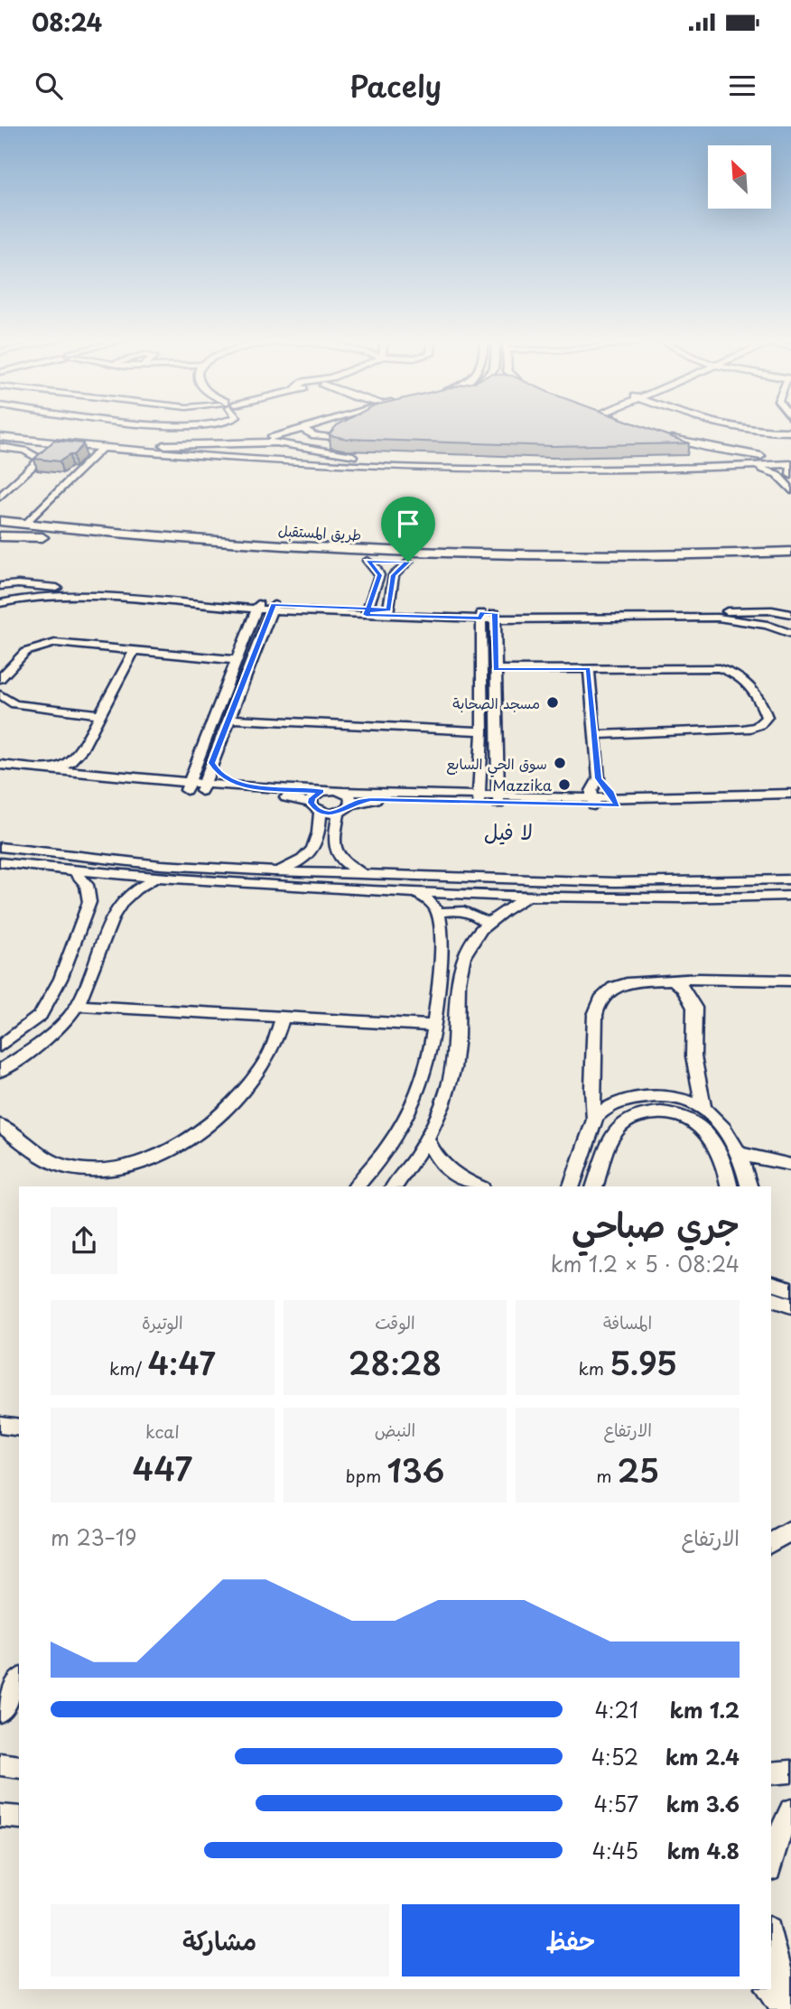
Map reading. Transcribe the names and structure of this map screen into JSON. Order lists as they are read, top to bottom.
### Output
{
  "streets": {
    "main road": ["طريق المستقبل"]
  },
  "districts": ["لا فيل"],
  "places": ["مسجد الصحابة", "سوق الحي السابع", "Mazzika"],
  "north": "top left",
  "page": {
    "status": "08:24",
    "header": "Pacely",
    "heading": ["جري صباحي", "08:24 · 5 × 1.2 km"],
    "stats": [
      ["المسافة", "5.95 km"],
      ["الوقت", "28:28"],
      ["الوتيرة", "4:47 /km"],
      ["الارتفاع", "25 m"],
      ["النبض", "136 bpm"],
      ["kcal", "447"]
    ],
    "chart": ["الارتفاع", "19–23 m"],
    "list": [
      {
        "name": "1.2 km",
        "note": "4:21"
      },
      {
        "name": "2.4 km",
        "note": "4:52"
      },
      {
        "name": "3.6 km",
        "note": "4:57"
      },
      {
        "name": "4.8 km",
        "note": "4:45"
      }
    ],
    "buttons": ["حفظ", "مشاركة"]
  }
}
